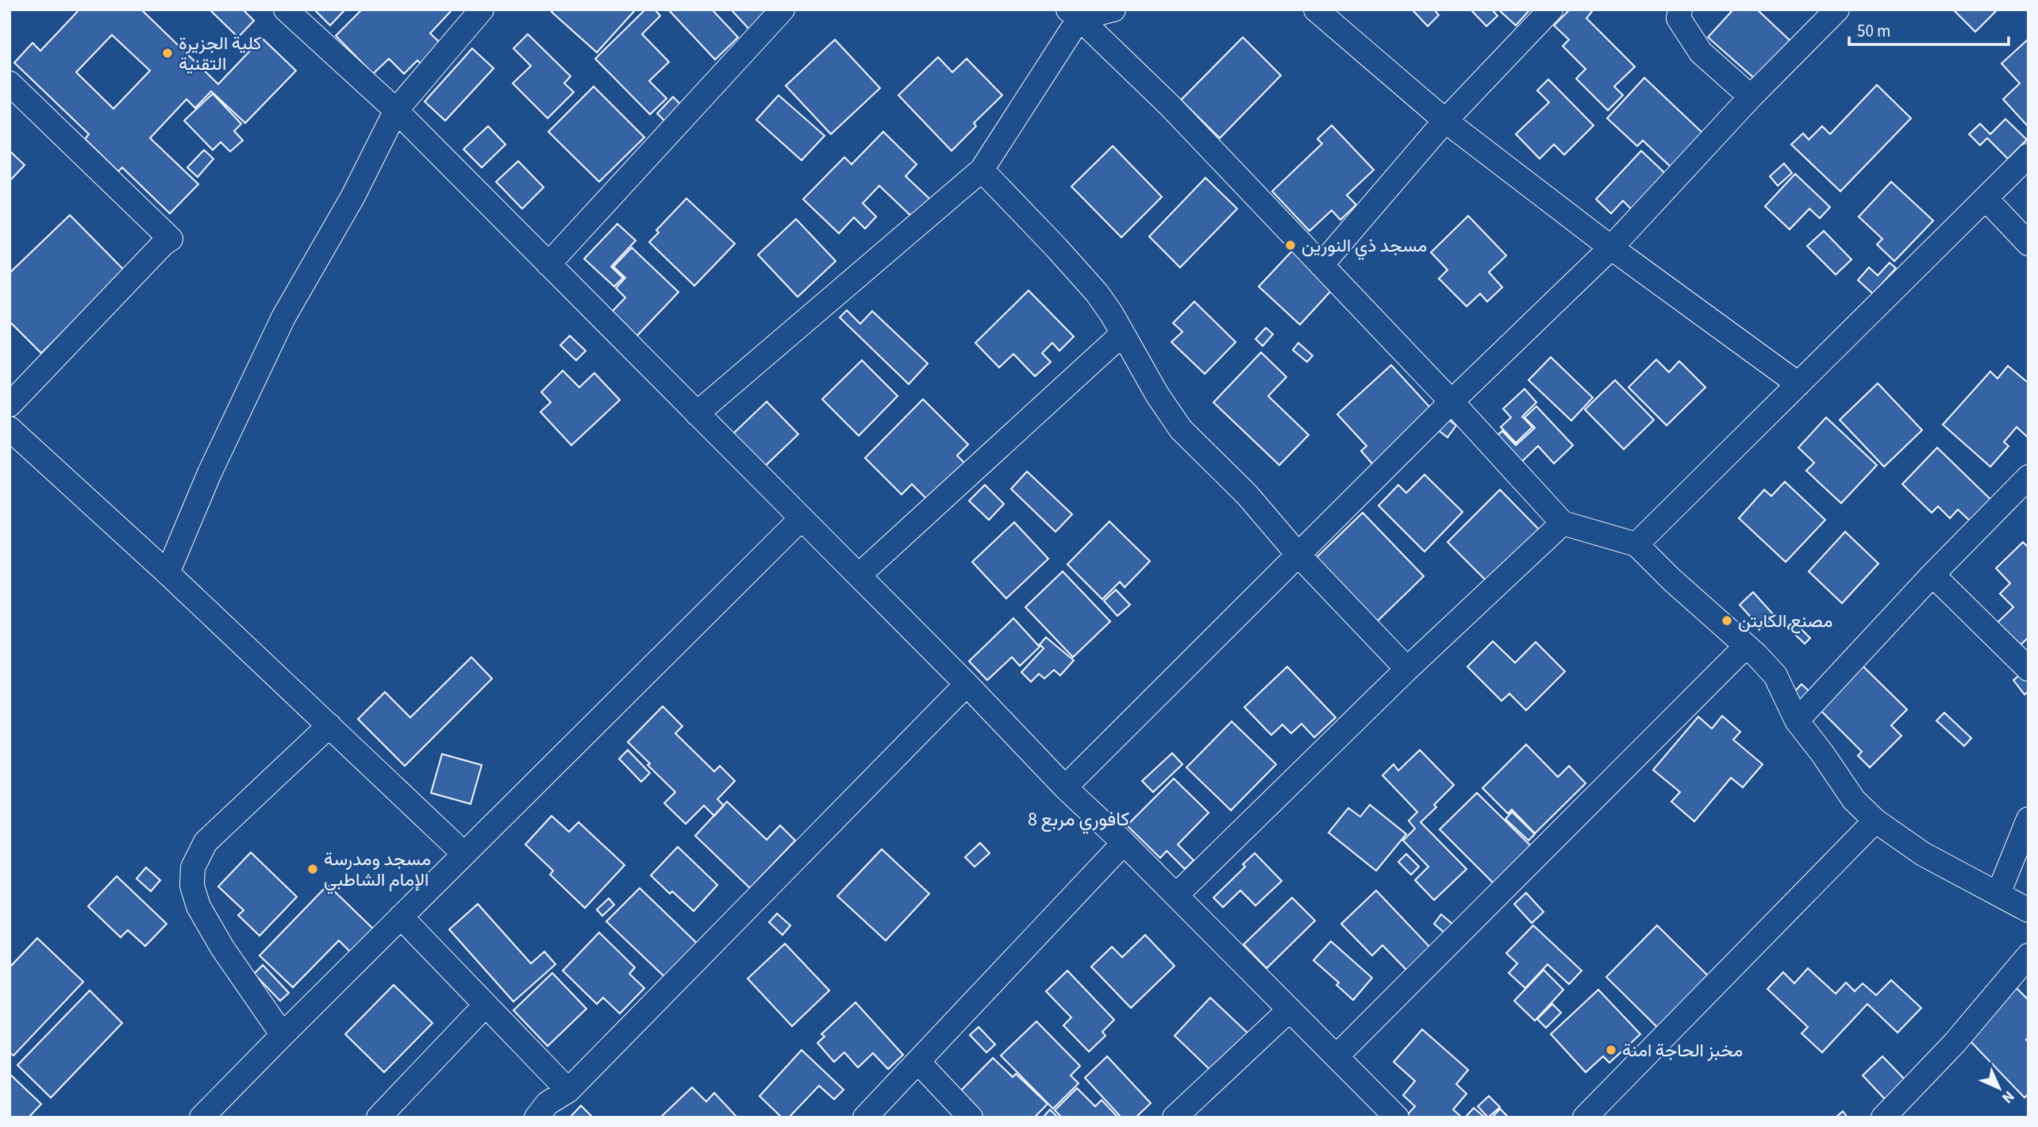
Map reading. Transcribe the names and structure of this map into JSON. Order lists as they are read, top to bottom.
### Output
{
  "districts": ["كافوري مربع 8"],
  "places": [
    "كلية الجزيرة التقنية",
    "مسجد ذي النورين",
    "مصنع الكابتن",
    "مسجد ومدرسة الإمام الشاطبي",
    "مخبز الحاجة امنة"
  ],
  "scale_bar": "50 m",
  "north": "bottom right"
}
